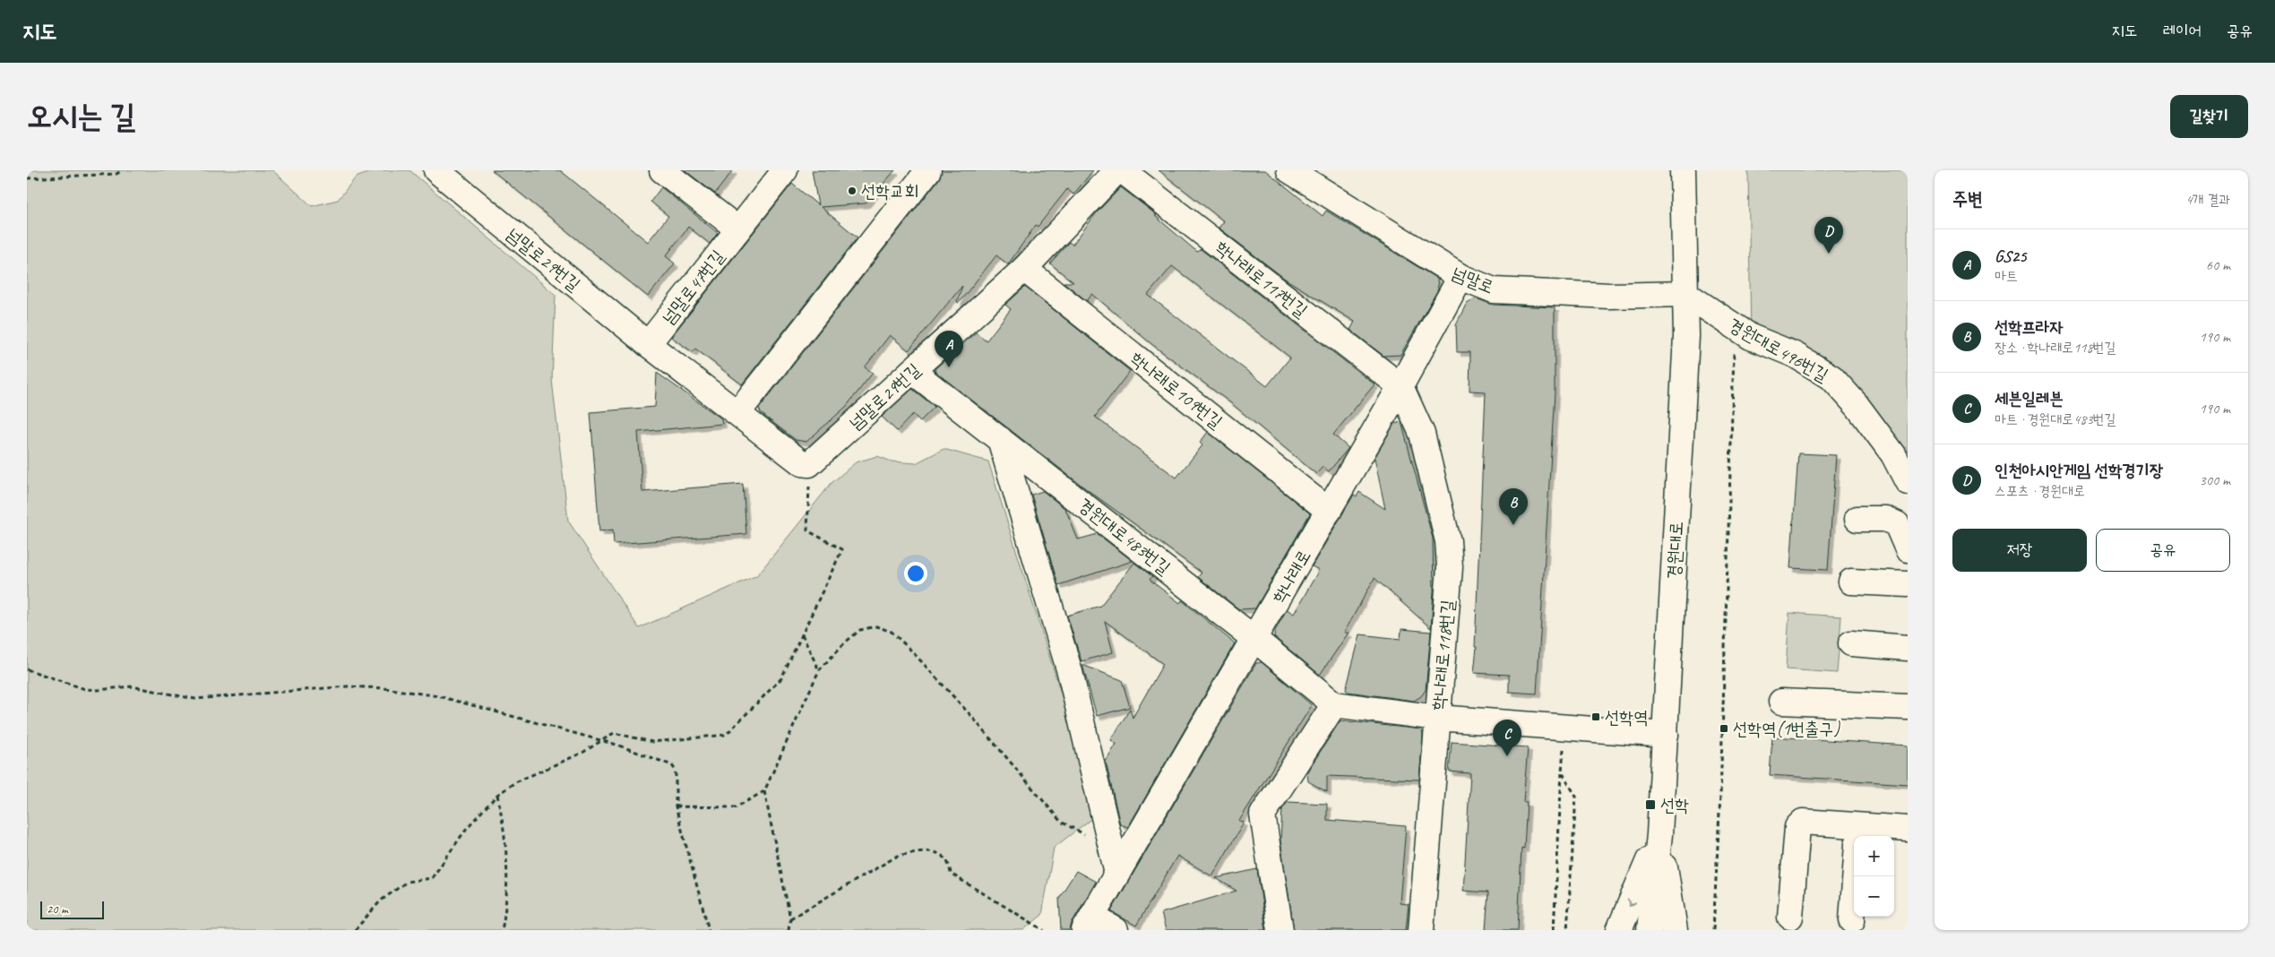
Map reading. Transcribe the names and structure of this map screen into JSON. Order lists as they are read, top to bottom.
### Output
{
  "streets": {
    "street": [
      "넘말로29번길",
      "학나래로117번길",
      "넘말로",
      "넘말로47번길",
      "경원대로496번길",
      "학나래로109번길",
      "경원대로483번길",
      "경원대로",
      "학나래로",
      "학나래로118번길"
    ]
  },
  "crossings": [
    ["넘말로29번길", "넘말로47번길"],
    ["넘말로29번길", "학나래로109번길"],
    ["넘말로29번길", "경원대로483번길"],
    ["학나래로117번길", "학나래로"],
    ["학나래로117번길", "학나래로118번길"],
    ["넘말로", "경원대로496번길"],
    ["넘말로", "경원대로"],
    ["넘말로", "학나래로"],
    ["경원대로496번길", "경원대로"],
    ["학나래로109번길", "학나래로"],
    ["경원대로483번길", "학나래로"],
    ["학나래로", "학나래로118번길"]
  ],
  "places": {
    "other": ["선학교회"],
    "transit": ["선학역", "선학역(1번출구)", "선학"]
  },
  "scale_bar": "20 m",
  "page": {
    "header": "지도",
    "nav": ["지도", "레이어", "공유"],
    "buttons": [
      "길찾기",
      ["저장", "공유"]
    ],
    "title": "오시는 길",
    "heading": ["주변", "4개 결과"],
    "pins": [
      "D",
      "A",
      "B",
      "C"
    ],
    "list": [
      {
        "mark": "A",
        "name": "GS25",
        "note": "마트",
        "value": "60 m"
      },
      {
        "mark": "B",
        "name": "선학프라자",
        "note": "장소 · 학나래로118번길",
        "value": "190 m"
      },
      {
        "mark": "C",
        "name": "세븐일레븐",
        "note": "마트 · 경원대로483번길",
        "value": "190 m"
      },
      {
        "mark": "D",
        "name": "인천아시안게임 선학경기장",
        "note": "스포츠 · 경원대로",
        "value": "300 m"
      }
    ],
    "map_buttons": ["+", "−"],
    "scale": "20 m"
  }
}
